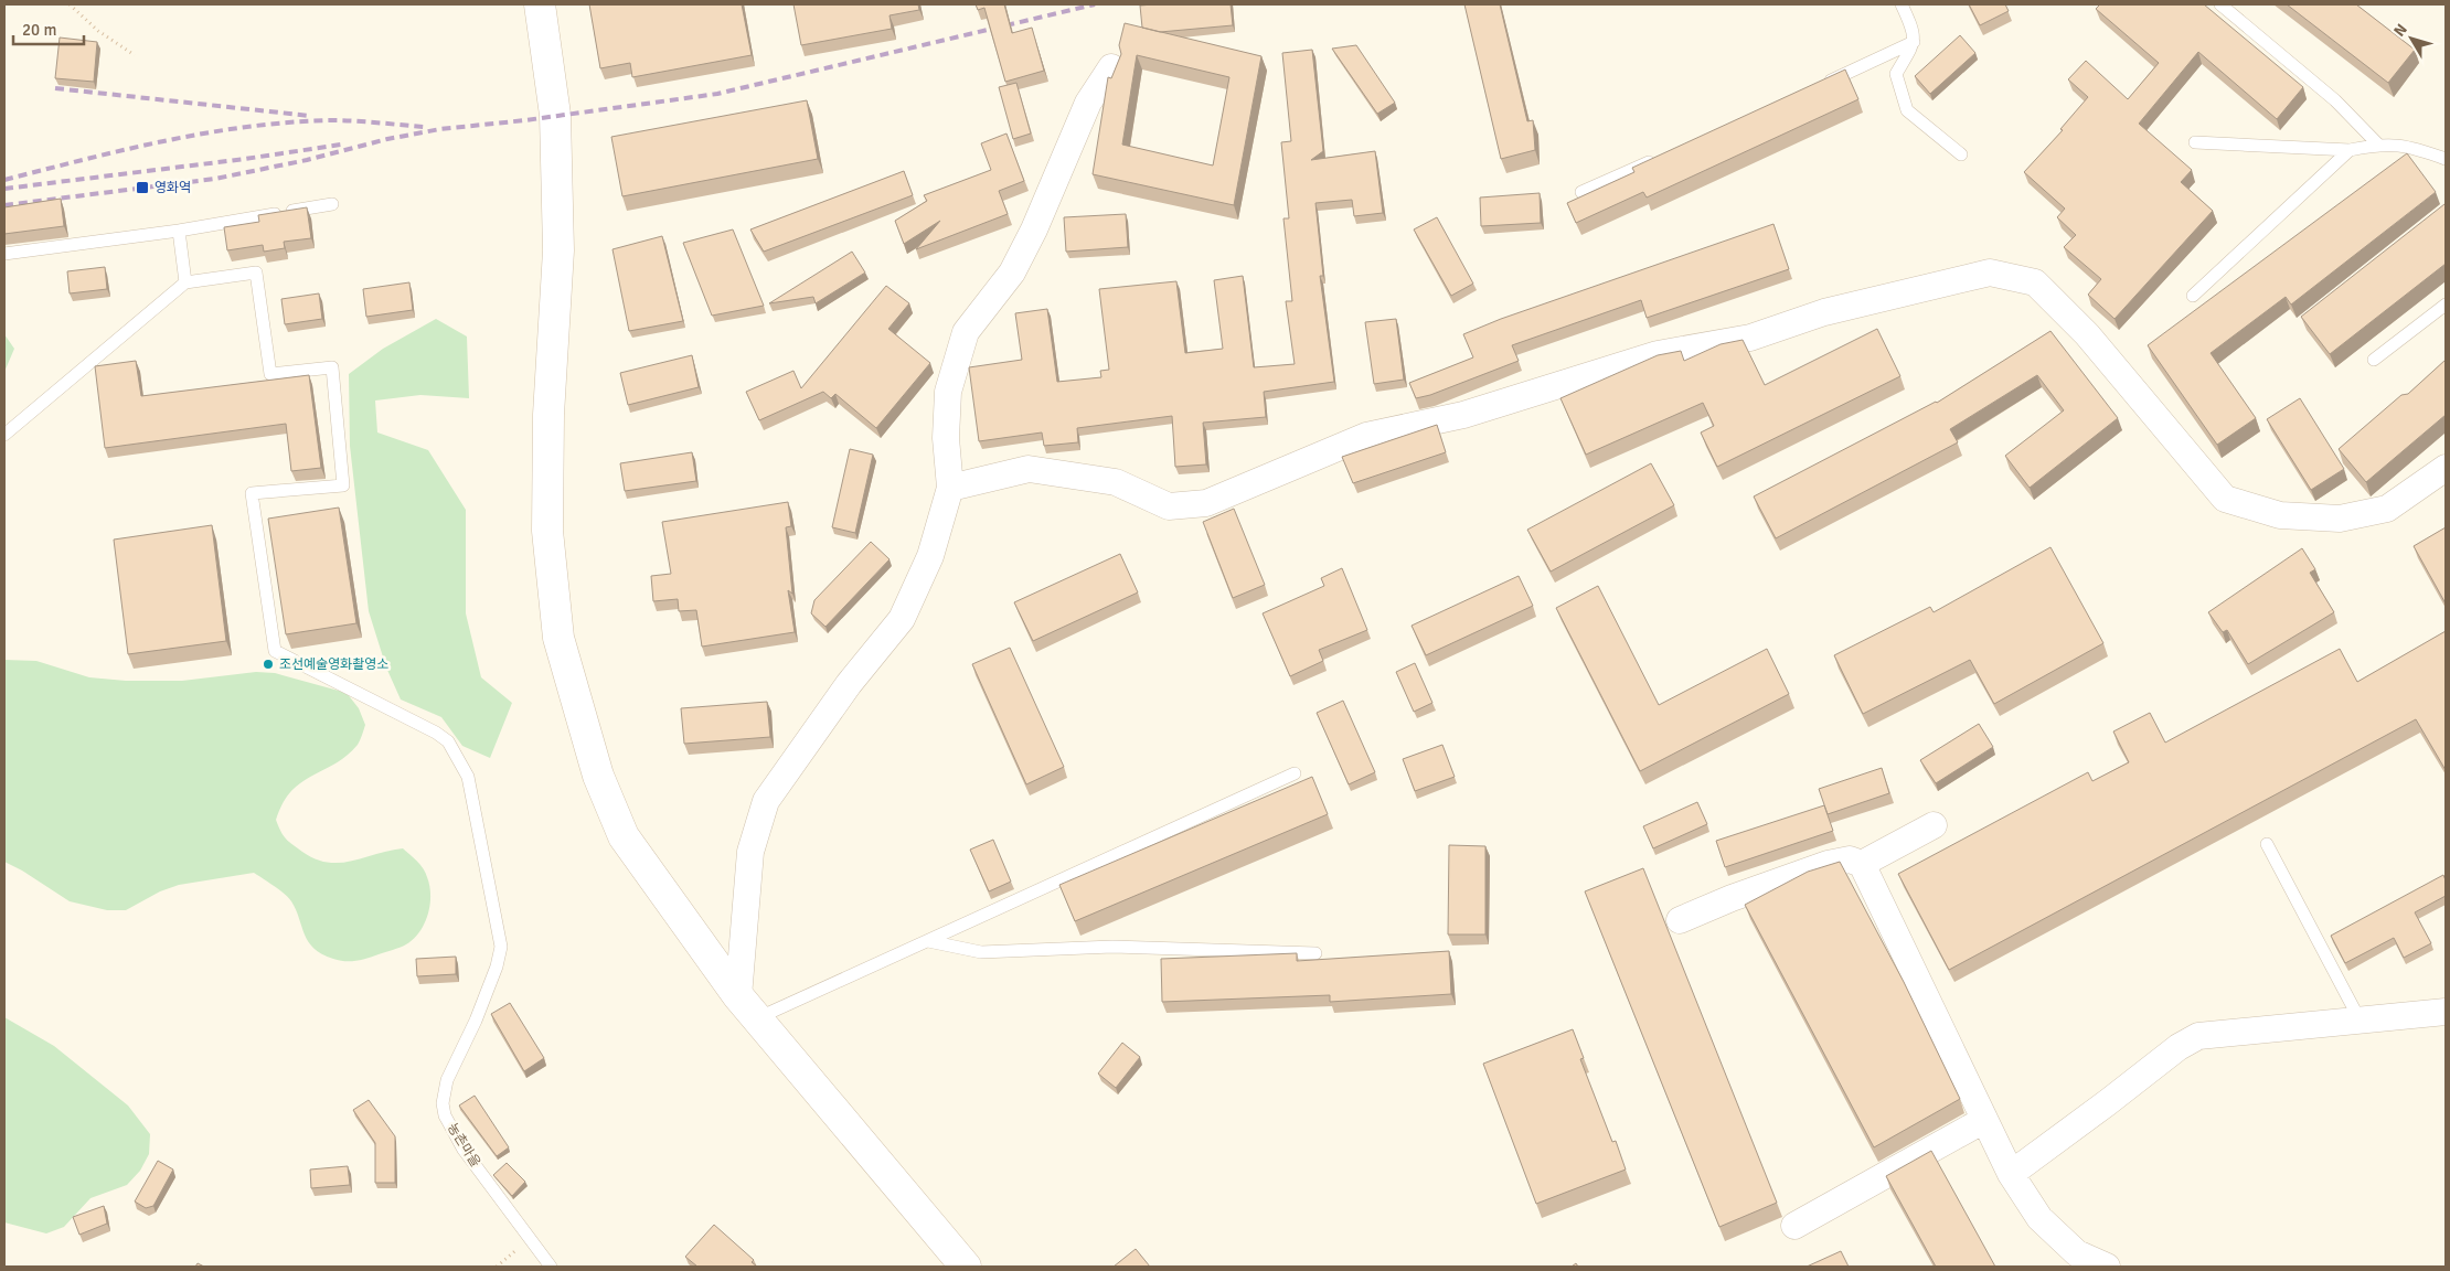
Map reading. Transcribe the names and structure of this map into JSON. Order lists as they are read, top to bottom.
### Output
{
  "streets": {
    "lane": ["농촌마을"]
  },
  "places": {
    "transit": ["영화역"],
    "other": ["조선예술영화촬영소"]
  },
  "scale_bar": "20 m",
  "north": "top left"
}
